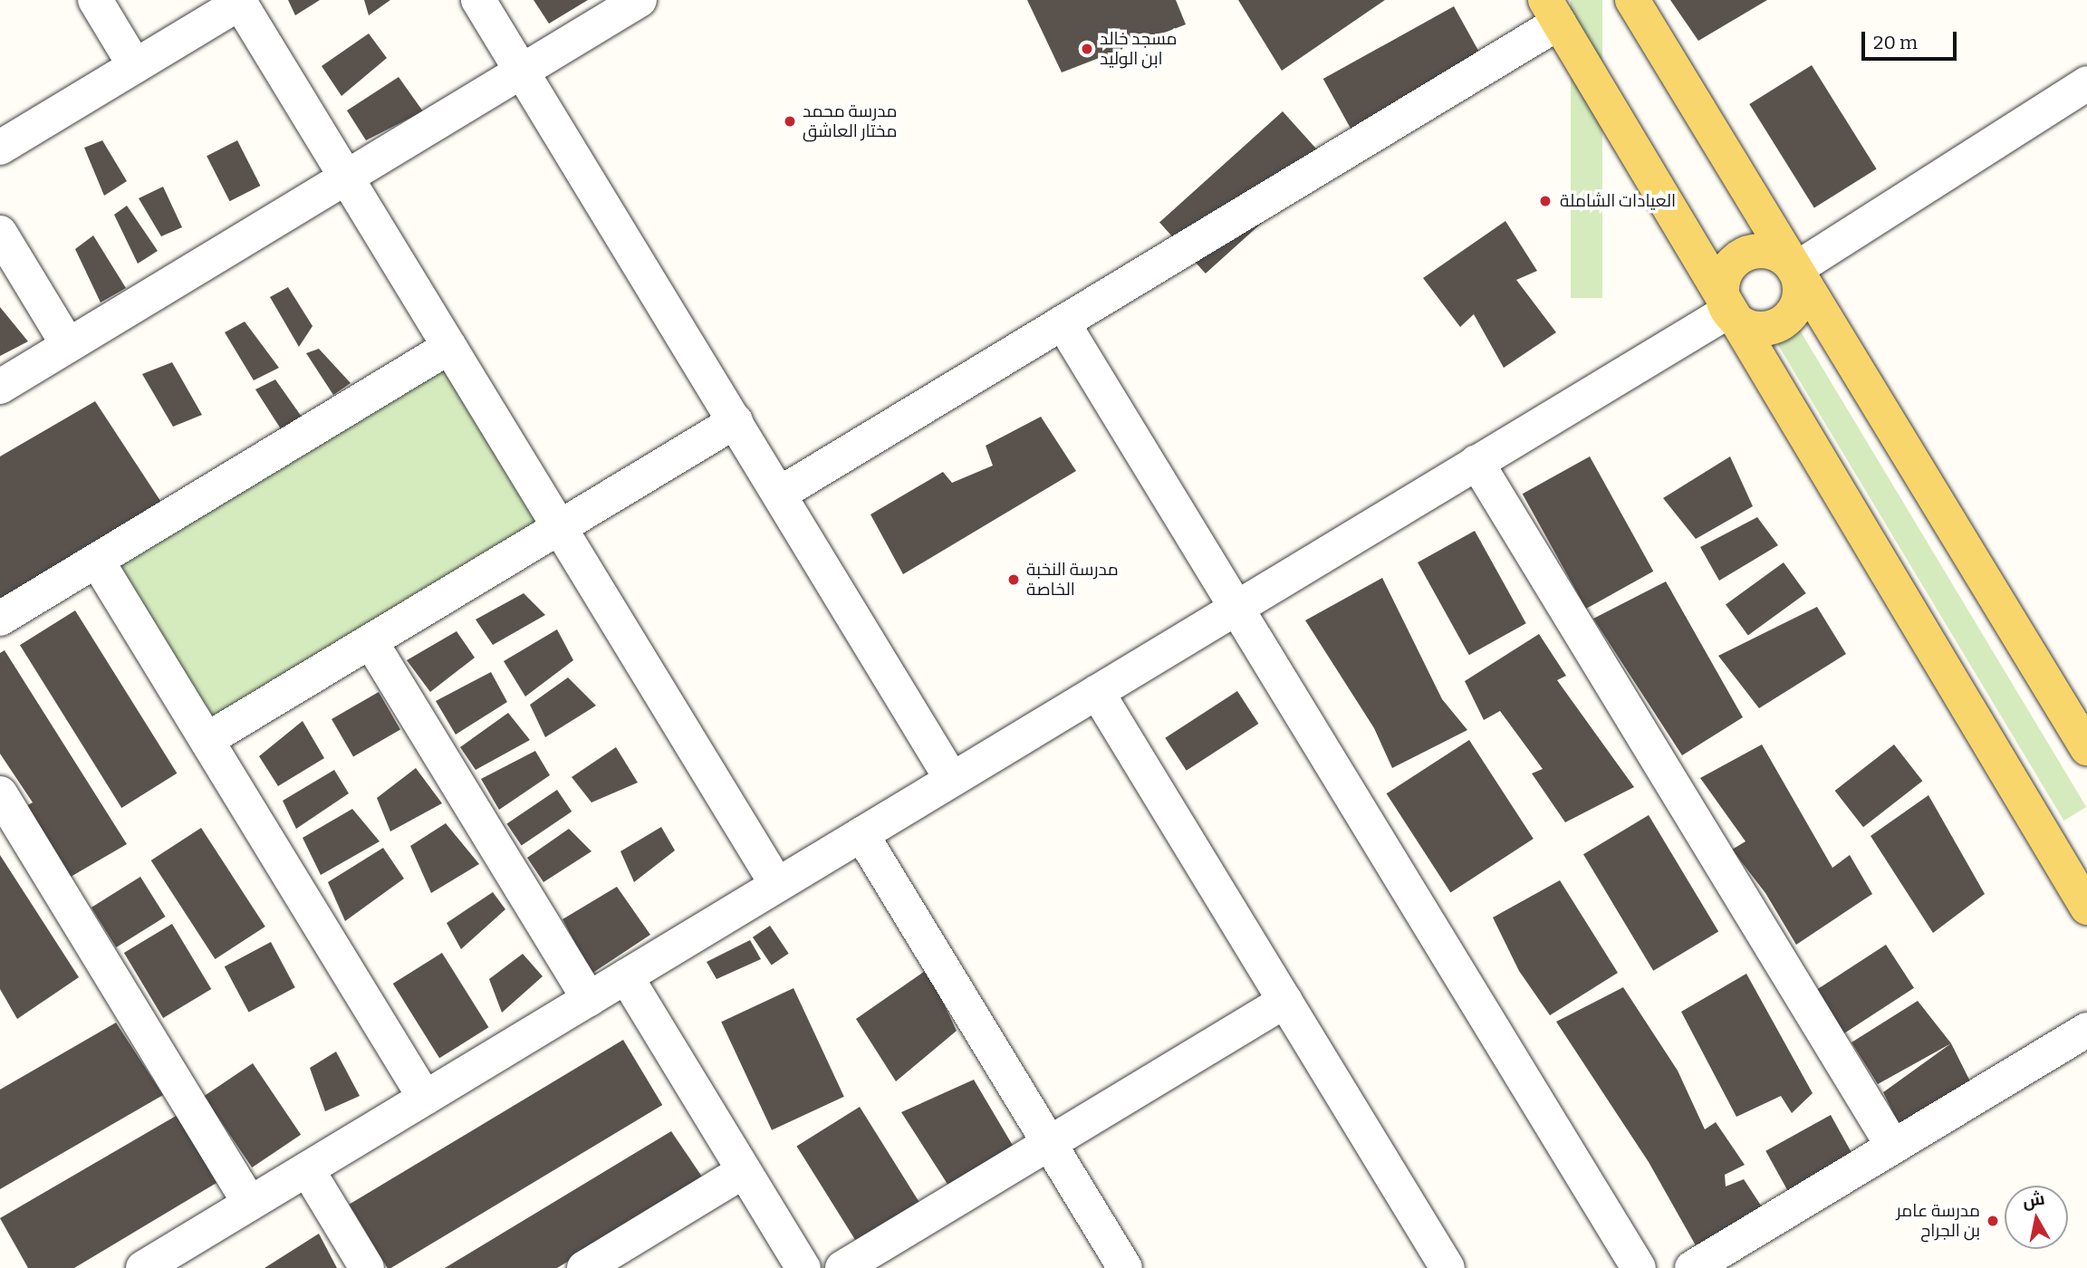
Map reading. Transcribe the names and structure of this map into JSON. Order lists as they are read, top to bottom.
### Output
{
  "places": [
    "مسجد خالد ابن الوليد",
    "مدرسة محمد مختار العاشق",
    "العيادات الشاملة",
    "مدرسة النخبة الخاصة",
    "مدرسة عامر بن الجراح"
  ],
  "scale_bar": "20 m",
  "north": "top"
}
